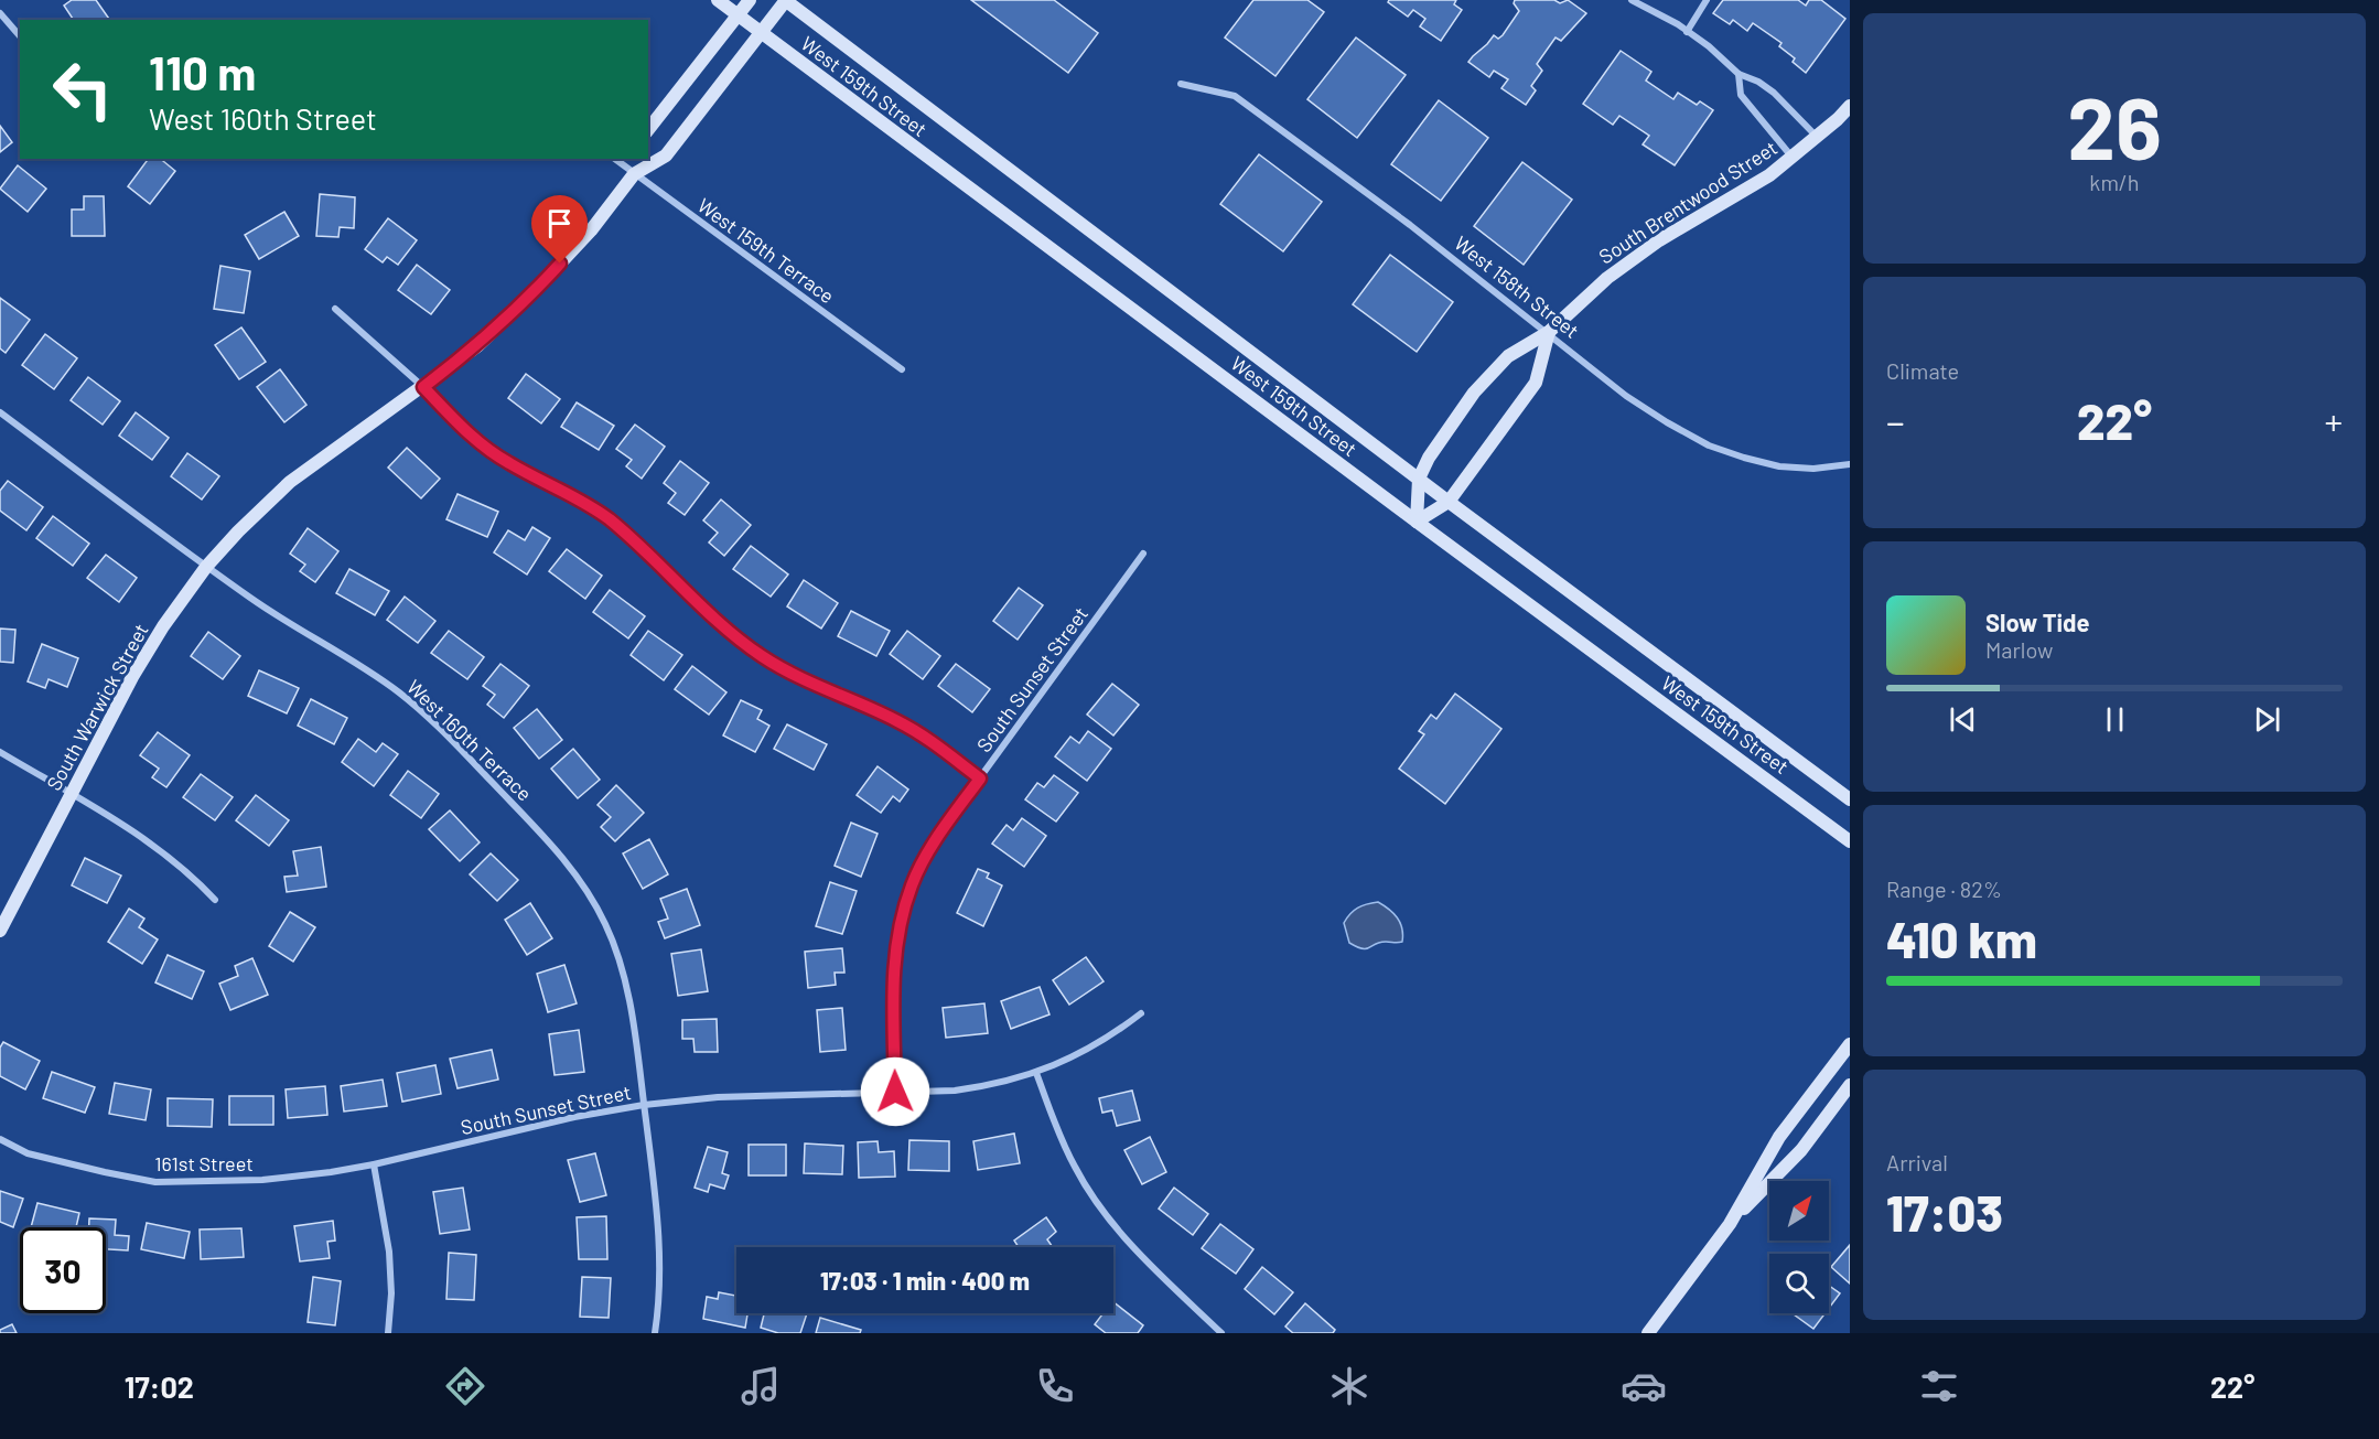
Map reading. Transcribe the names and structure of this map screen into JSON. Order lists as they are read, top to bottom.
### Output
{
  "streets": {
    "main road": ["West 159th Street", "South Brentwood Street", "South Warwick Street"],
    "street": [
      "West 159th Terrace",
      "West 158th Street",
      "South Sunset Street",
      "West 160th Terrace",
      "161st Street"
    ]
  },
  "crossings": [
    ["West 159th Street", "South Brentwood Street"],
    ["West 159th Street", "South Warwick Street"],
    ["South Brentwood Street", "West 158th Street"],
    ["West 159th Terrace", "South Warwick Street"],
    ["South Sunset Street", "West 160th Terrace"],
    ["South Sunset Street", "161st Street"],
    ["South Warwick Street", "West 160th Terrace"]
  ],
  "north": "top right",
  "page": {
    "tile": [
      ["26", "km/h"],
      "Climate",
      ["Range · 82%", "410 km"],
      ["Arrival", "17:03"]
    ],
    "turn": ["110 m", "West 160th Street"],
    "heat": ["−", "22°", "+"],
    "song": ["Slow Tide", "Marlow"],
    "limit": "30",
    "trip": "17:03 · 1 min · 400 m",
    "tabs": ["17:02", "22°"]
  }
}
